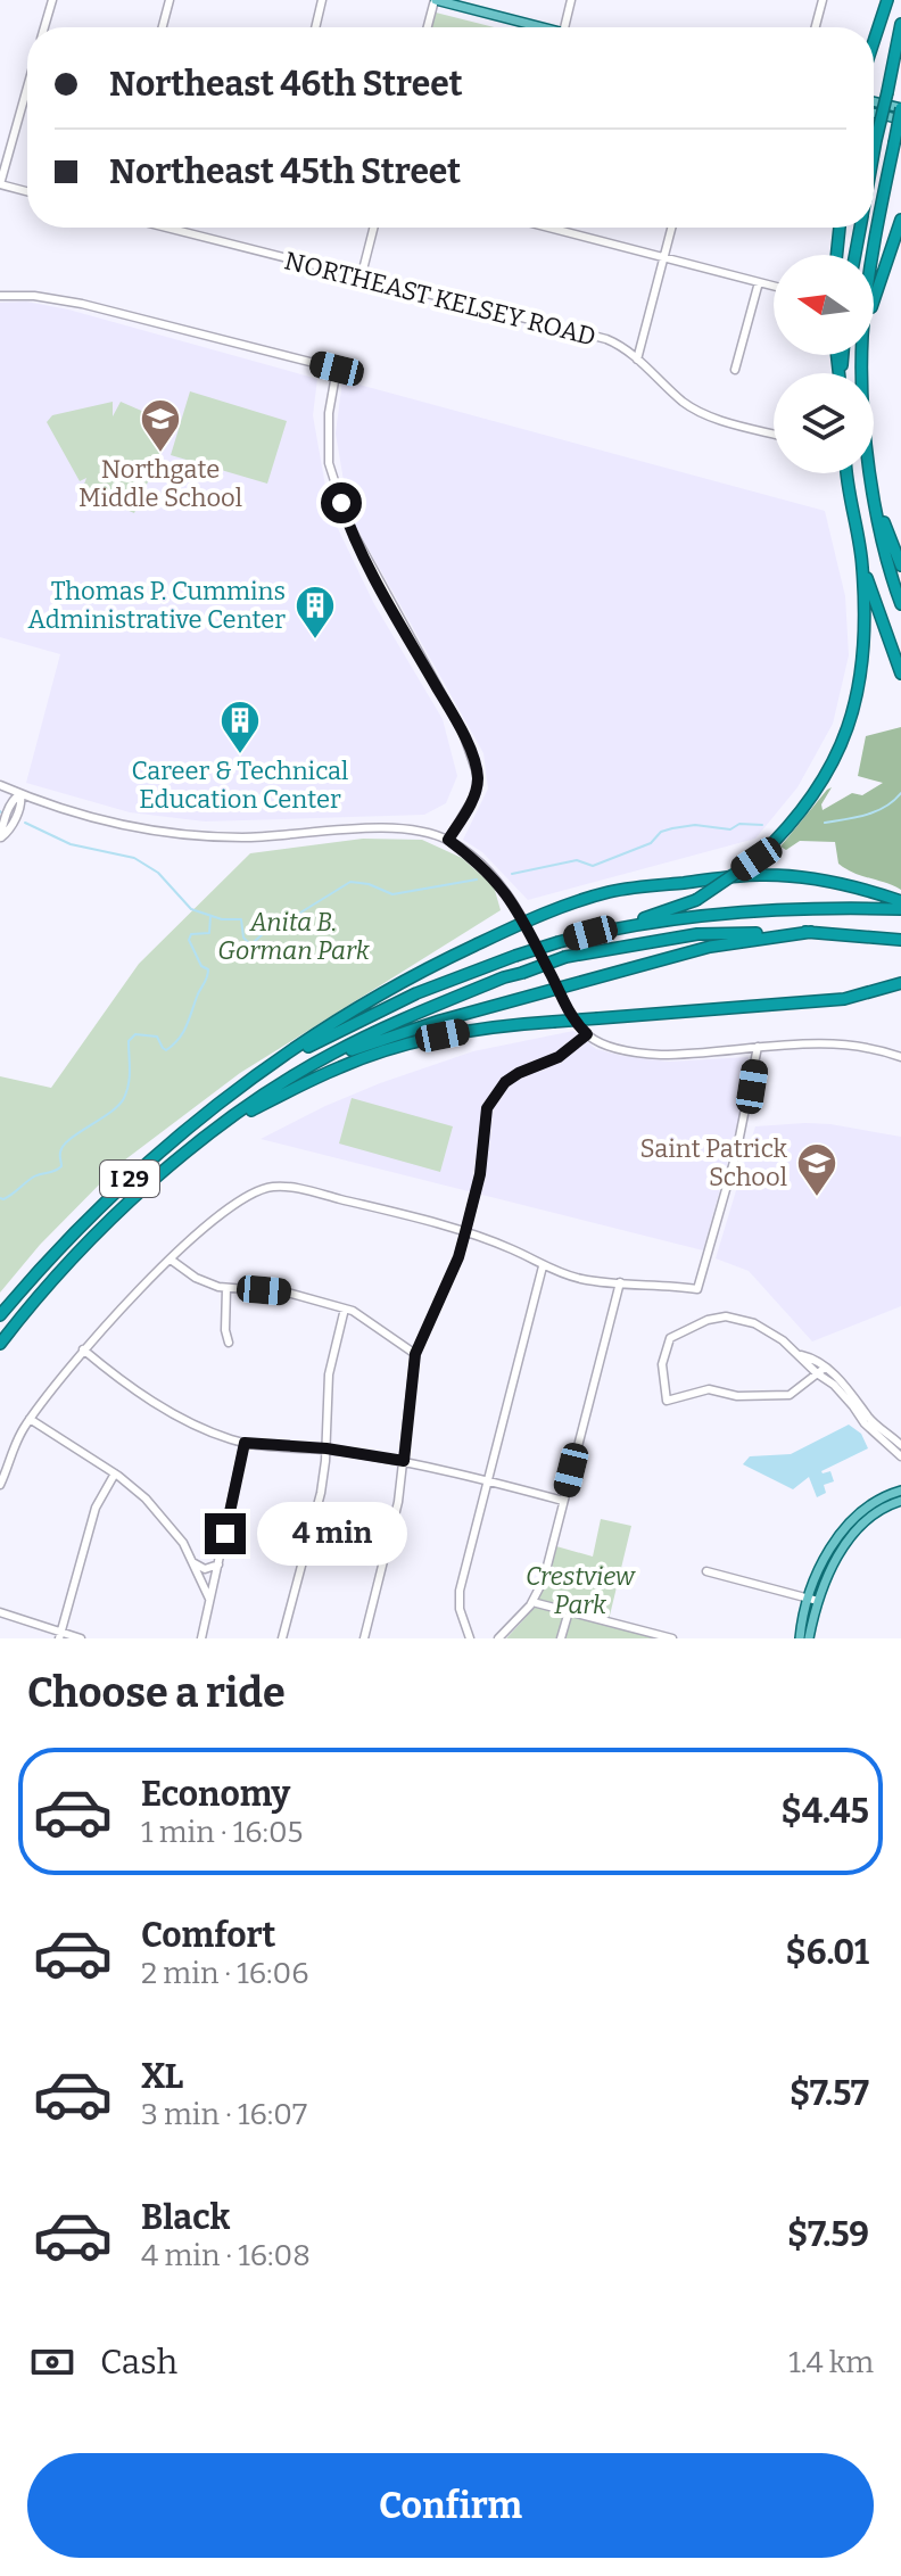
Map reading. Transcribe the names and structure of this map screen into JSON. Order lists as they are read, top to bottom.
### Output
{
  "streets": {
    "highway": ["I 29"],
    "street": ["NORTHEAST KELSEY ROAD"]
  },
  "parks": ["Anita B. Gorman Park", "Crestview Park"],
  "places": {
    "school or university": ["Northgate Middle School", "Saint Patrick School"],
    "building": ["Thomas P. Cummins Administrative Center", "Career & Technical Education Center"]
  },
  "north": "left",
  "page": {
    "banner": ["Northeast 46th Street", "Northeast 45th Street"],
    "bubble": "4 min",
    "heading": "Choose a ride",
    "list": [
      {
        "name": "Economy",
        "note": "1 min · 16:05",
        "value": "$4.45"
      },
      {
        "name": "Comfort",
        "note": "2 min · 16:06",
        "value": "$6.01"
      },
      {
        "name": "XL",
        "note": "3 min · 16:07",
        "value": "$7.57"
      },
      {
        "name": "Black",
        "note": "4 min · 16:08",
        "value": "$7.59"
      }
    ],
    "pay": ["Cash", "1.4 km"],
    "buttons": "Confirm"
  }
}
